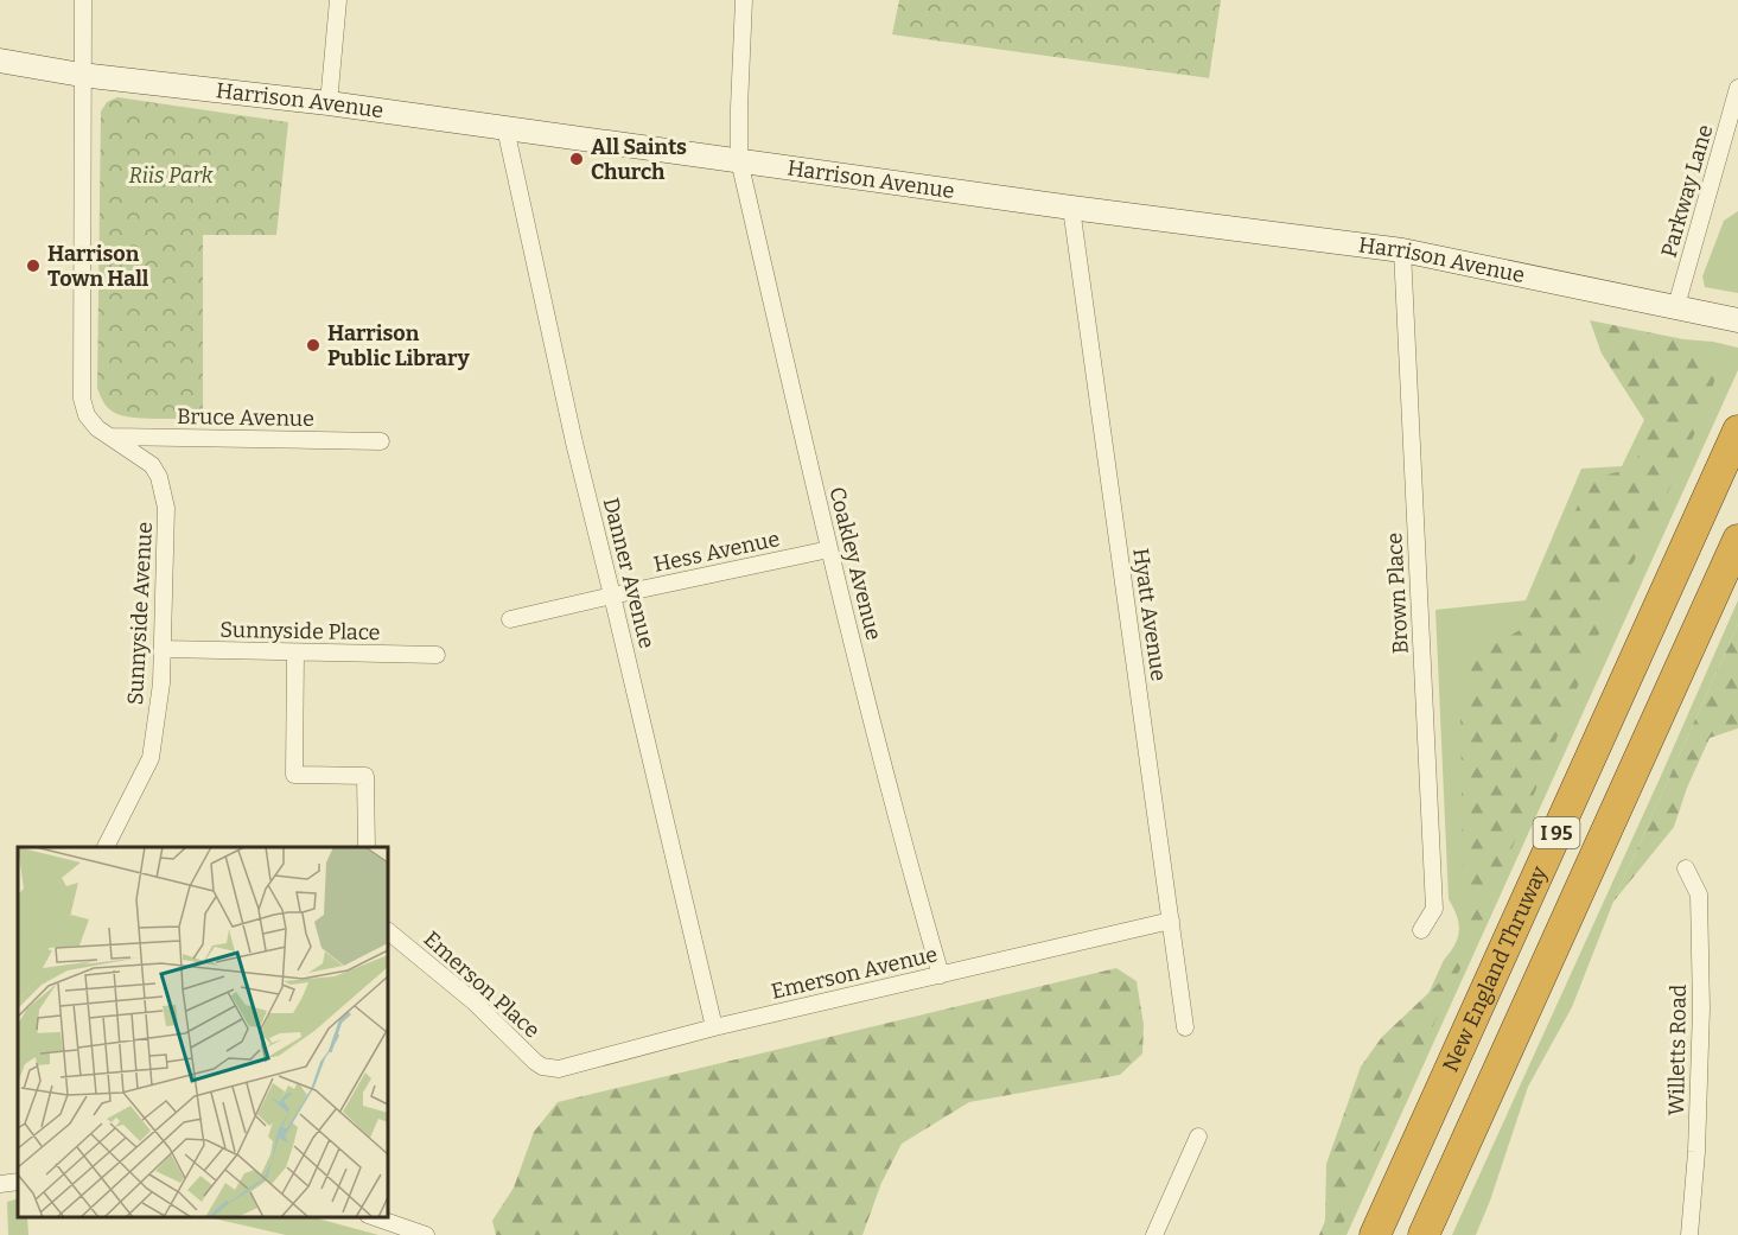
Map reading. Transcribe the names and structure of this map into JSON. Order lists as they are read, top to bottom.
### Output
{
  "streets": {
    "highway": ["I 95", "New England Thruway"],
    "main road": ["Harrison Avenue"],
    "street": [
      "Parkway Lane",
      "Bruce Avenue",
      "Hess Avenue",
      "Coakley Avenue",
      "Danner Avenue",
      "Brown Place",
      "Sunnyside Avenue",
      "Hyatt Avenue",
      "Sunnyside Place",
      "Emerson Avenue",
      "Emerson Place",
      "Willetts Road"
    ]
  },
  "crossings": [
    ["Harrison Avenue", "Parkway Lane"],
    ["Harrison Avenue", "Coakley Avenue"],
    ["Harrison Avenue", "Danner Avenue"],
    ["Harrison Avenue", "Brown Place"],
    ["Harrison Avenue", "Sunnyside Avenue"],
    ["Harrison Avenue", "Hyatt Avenue"],
    ["Bruce Avenue", "Sunnyside Avenue"],
    ["Hess Avenue", "Coakley Avenue"],
    ["Hess Avenue", "Danner Avenue"],
    ["Coakley Avenue", "Emerson Avenue"],
    ["Danner Avenue", "Emerson Avenue"],
    ["Sunnyside Avenue", "Sunnyside Place"],
    ["Hyatt Avenue", "Emerson Avenue"],
    ["Emerson Avenue", "Emerson Place"]
  ],
  "parks": ["Riis Park"],
  "places": ["All Saints Church", "Harrison Town Hall", "Harrison Public Library"]
}
